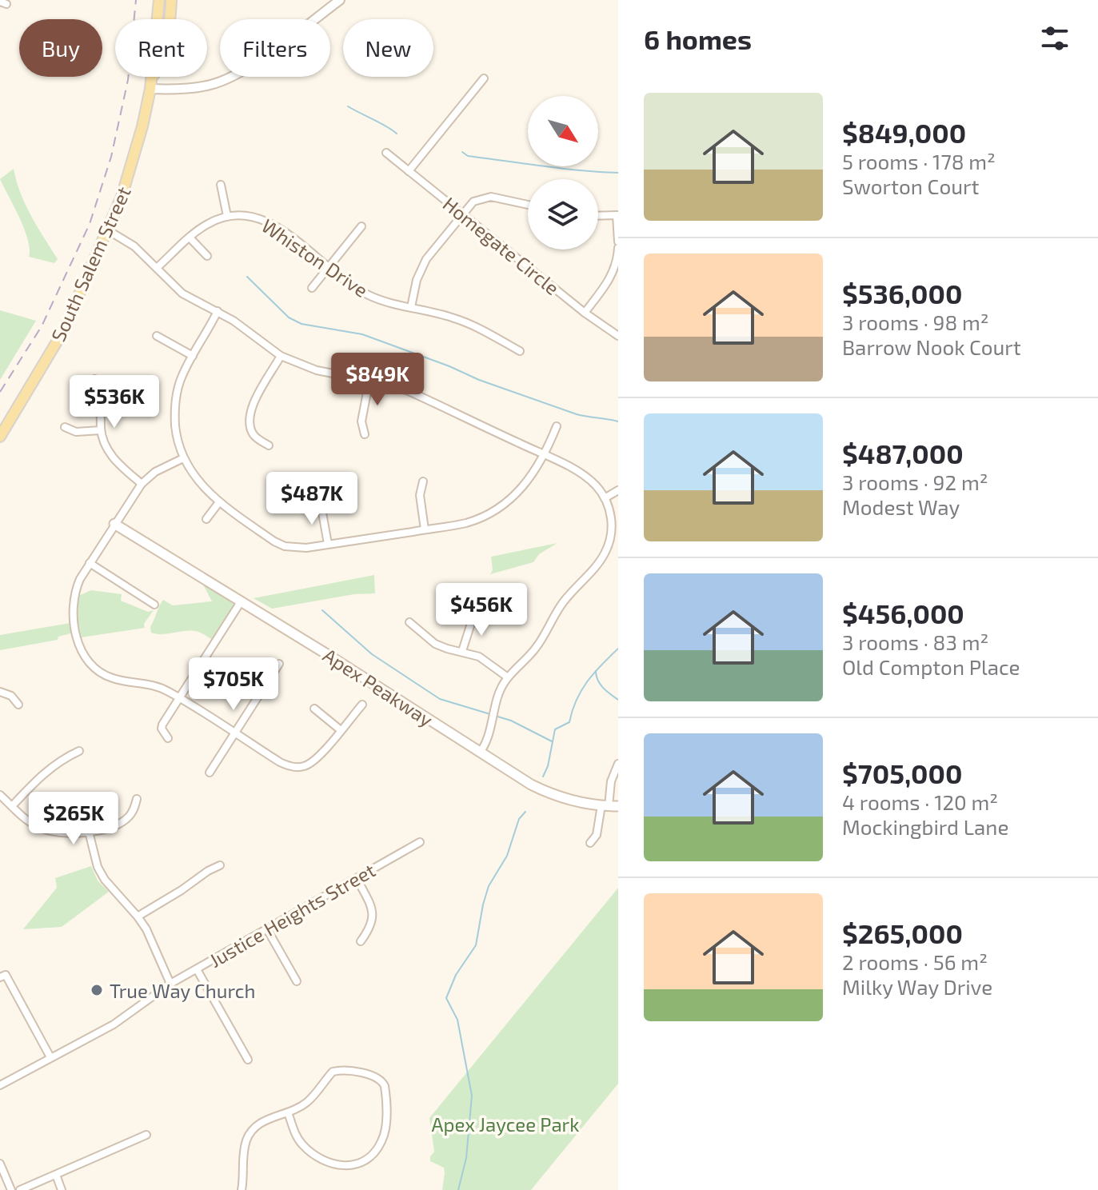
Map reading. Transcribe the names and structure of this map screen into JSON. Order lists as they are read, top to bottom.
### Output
{
  "streets": {
    "main road": ["South Salem Street", "Apex Peakway"],
    "street": ["Homegate Circle", "Whiston Drive", "Justice Heights Street"]
  },
  "parks": ["Apex Jaycee Park"],
  "places": ["True Way Church"],
  "north": "bottom right",
  "page": {
    "heading": "6 homes",
    "chip": [
      "Buy",
      "Rent",
      "Filters",
      "New"
    ],
    "list": [
      {
        "name": "$849,000",
        "note": "5 rooms · 178 m² · Sworton Court"
      },
      {
        "name": "$536,000",
        "note": "3 rooms · 98 m² · Barrow Nook Court"
      },
      {
        "name": "$487,000",
        "note": "3 rooms · 92 m² · Modest Way"
      },
      {
        "name": "$456,000",
        "note": "3 rooms · 83 m² · Old Compton Place"
      },
      {
        "name": "$705,000",
        "note": "4 rooms · 120 m² · Mockingbird Lane"
      },
      {
        "name": "$265,000",
        "note": "2 rooms · 56 m² · Milky Way Drive"
      }
    ],
    "price": [
      "$849K",
      "$536K",
      "$487K",
      "$456K",
      "$705K",
      "$265K"
    ]
  }
}
